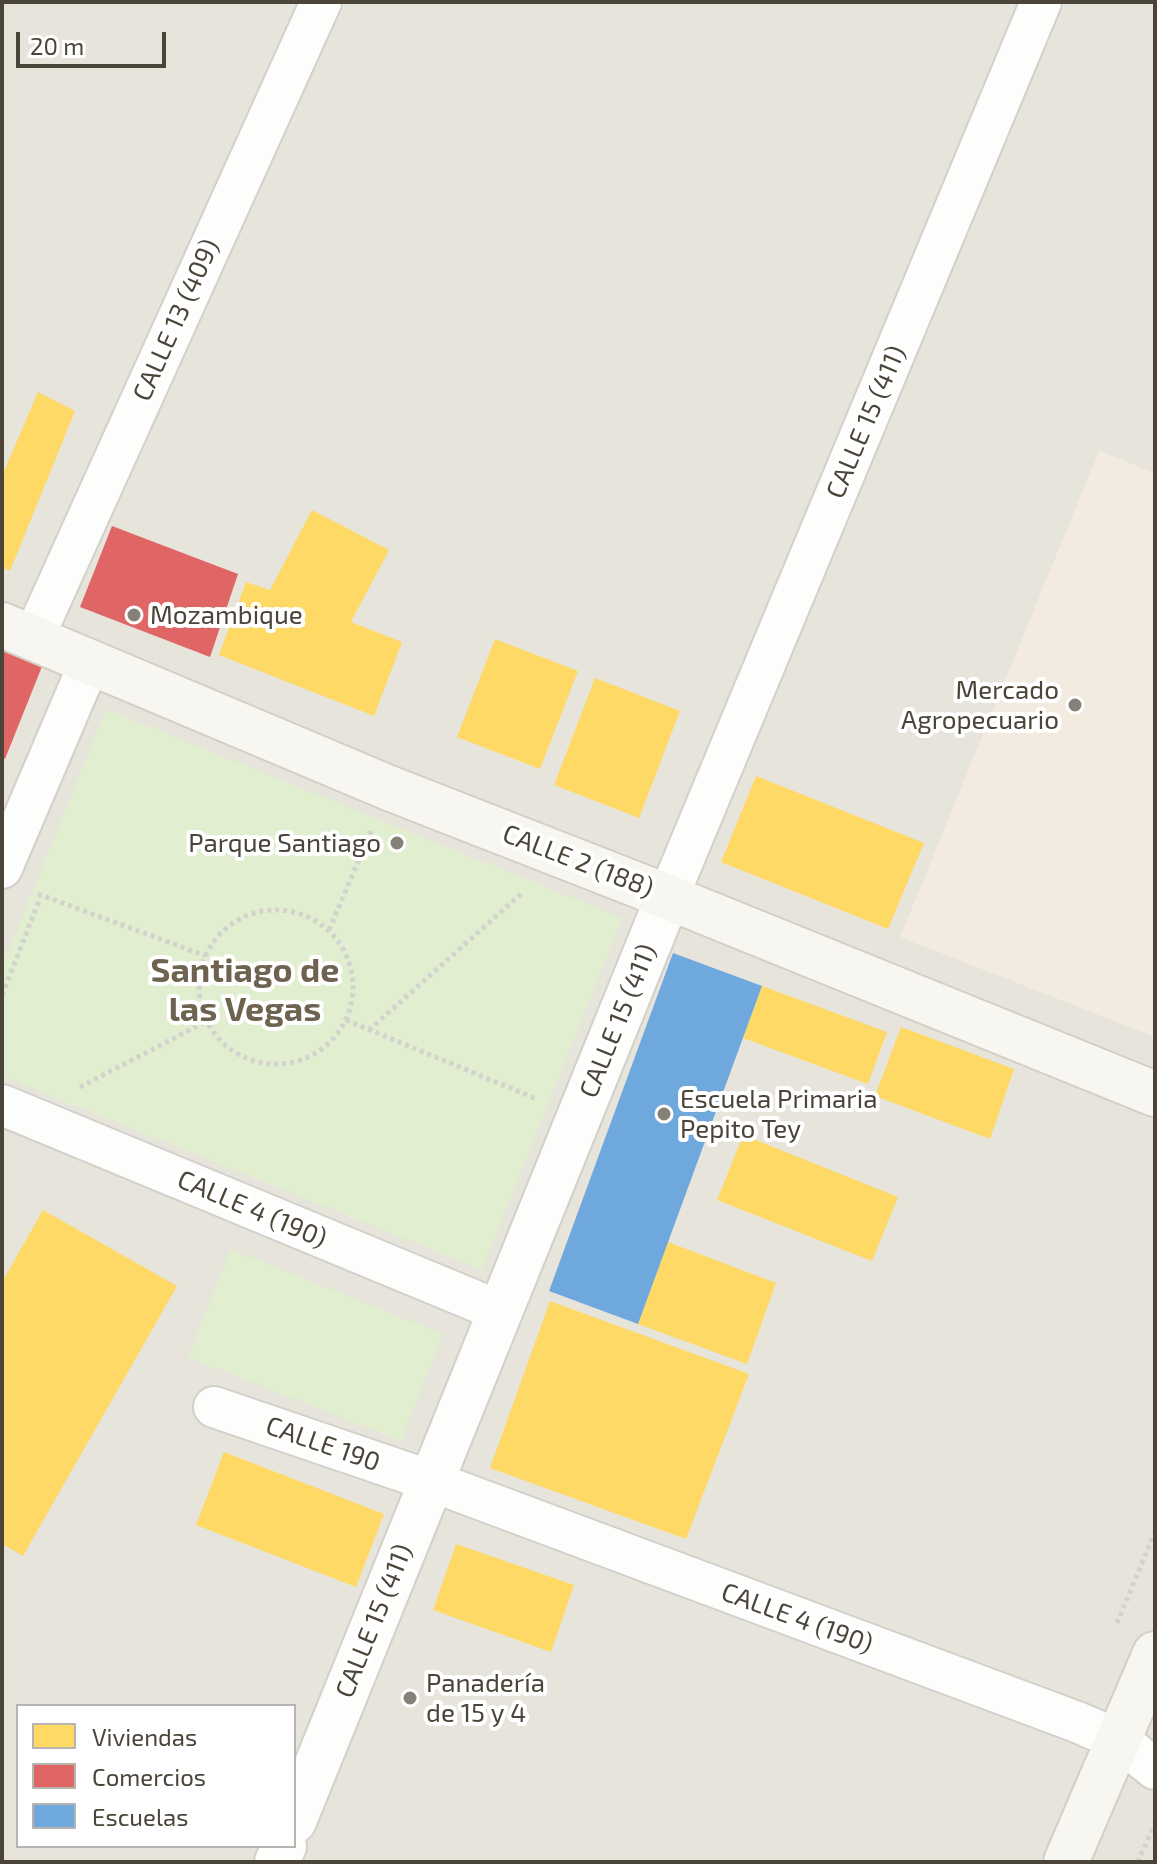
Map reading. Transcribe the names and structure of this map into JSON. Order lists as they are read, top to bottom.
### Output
{
  "streets": {
    "main road": ["CALLE 2 (188)"],
    "street": [
      "CALLE 13 (409)",
      "CALLE 15 (411)",
      "CALLE 4 (190)",
      "CALLE 190"
    ]
  },
  "crossings": [
    ["CALLE 13 (409)", "CALLE 2 (188)"],
    ["CALLE 15 (411)", "CALLE 2 (188)"],
    ["CALLE 15 (411)", "CALLE 4 (190)"],
    ["CALLE 15 (411)", "CALLE 190"],
    ["CALLE 4 (190)", "CALLE 190"]
  ],
  "districts": ["Santiago de las Vegas"],
  "places": [
    "Mozambique",
    "Mercado Agropecuario",
    "Parque Santiago",
    "Escuela Primaria Pepito Tey",
    "Panadería de 15 y 4"
  ],
  "legend": ["Viviendas", "Comercios", "Escuelas"],
  "scale_bar": "20 m"
}
